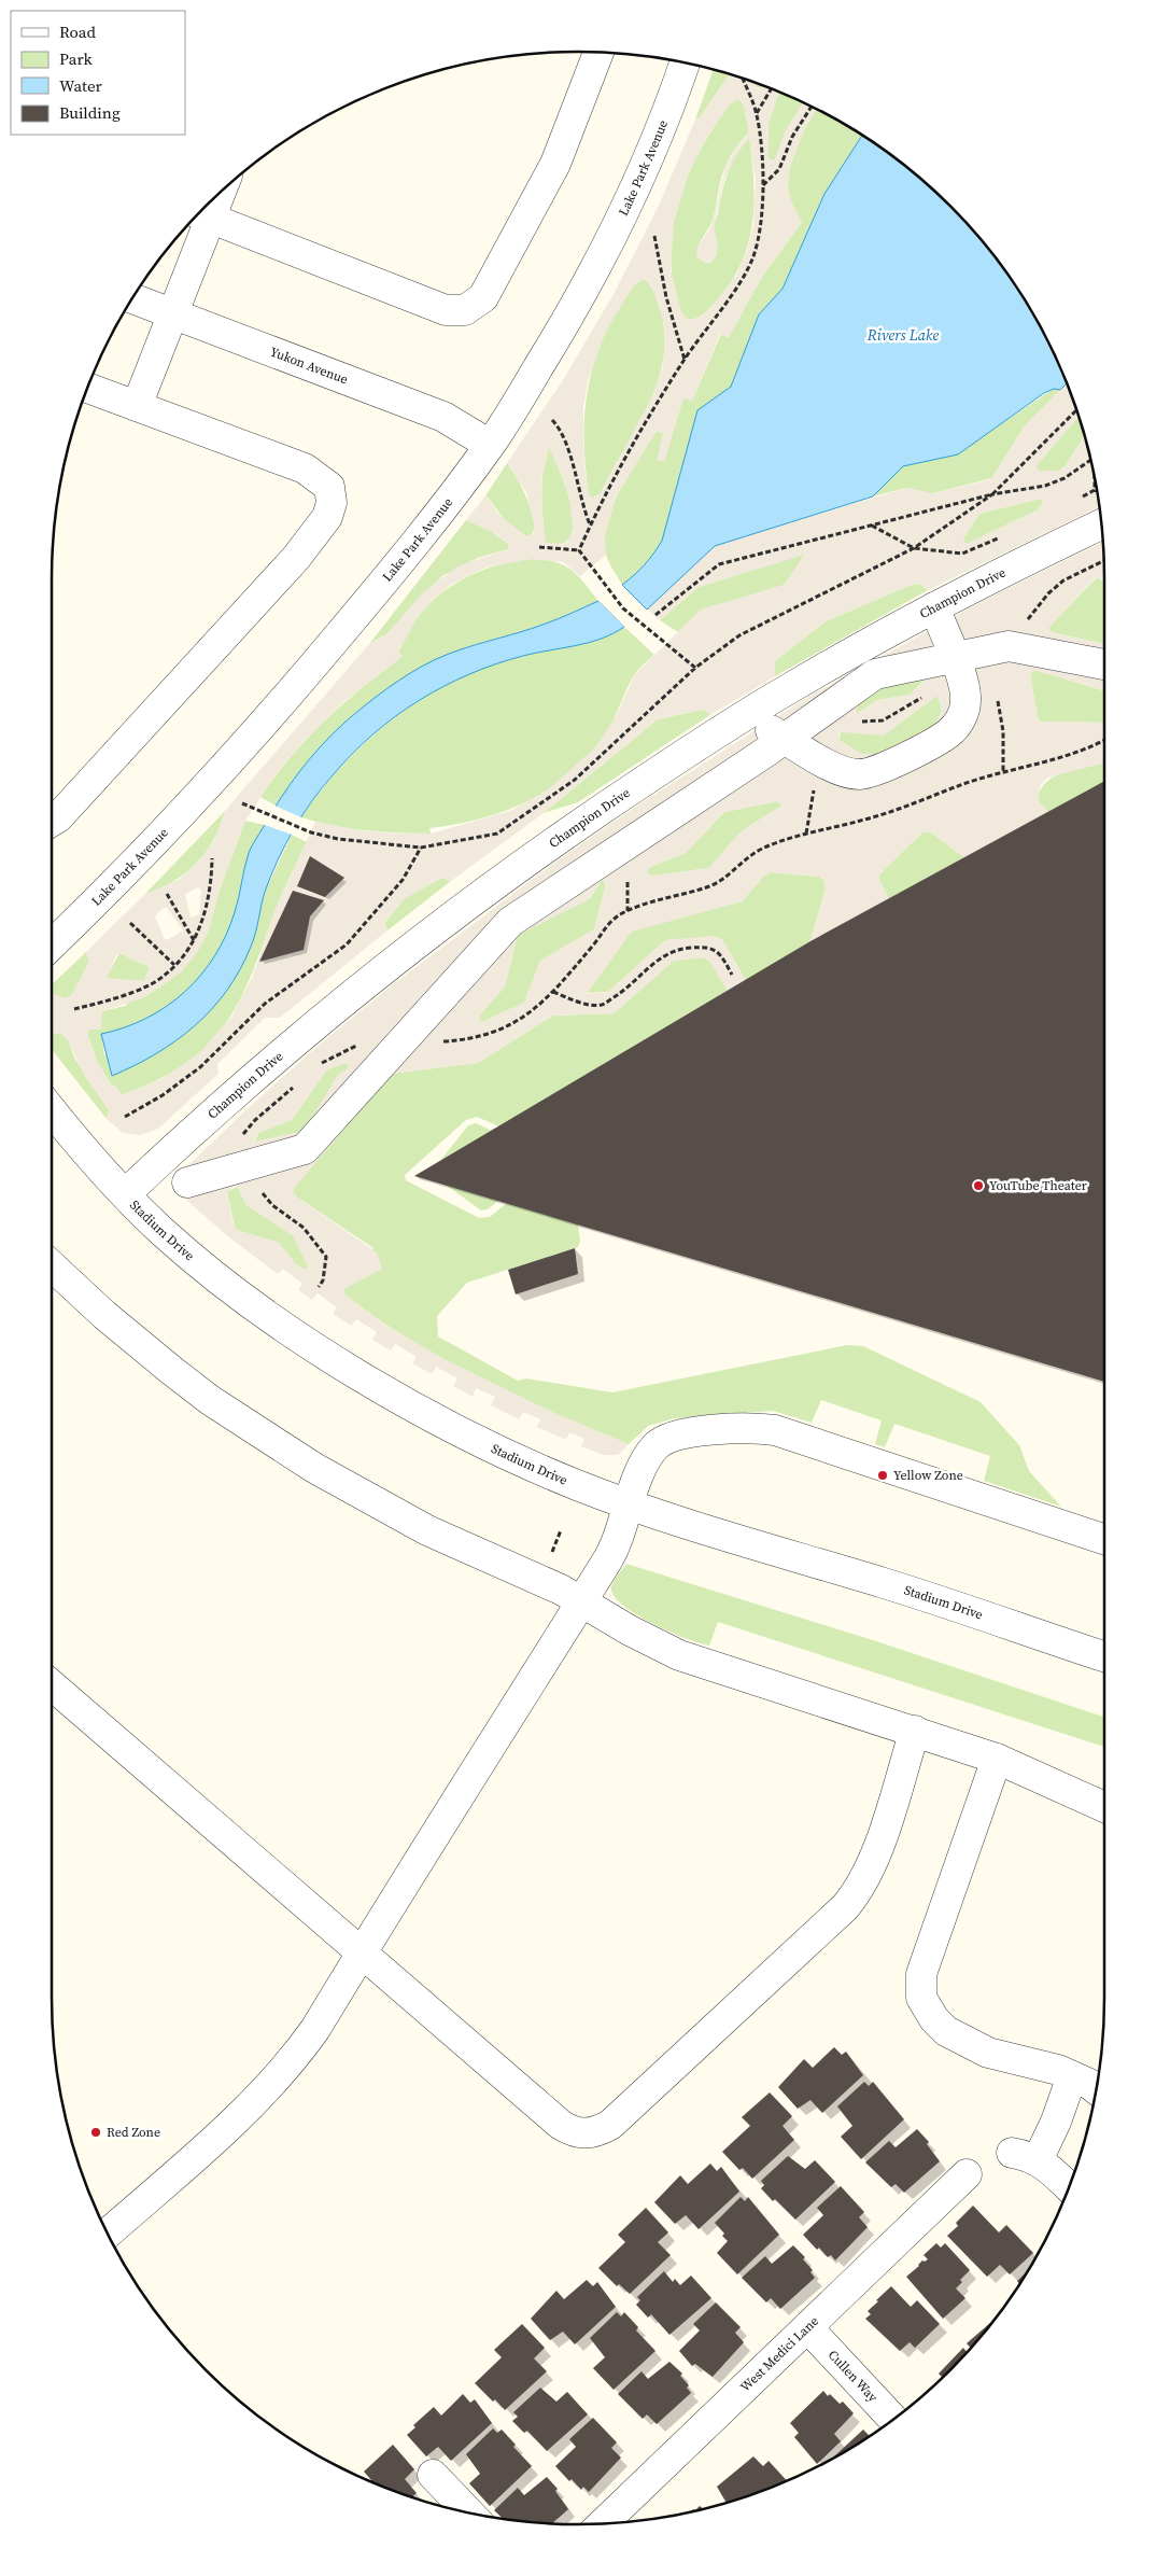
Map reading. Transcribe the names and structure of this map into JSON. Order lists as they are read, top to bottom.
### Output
{
  "streets": {
    "street": [
      "Lake Park Avenue",
      "Yukon Avenue",
      "Champion Drive",
      "Stadium Drive",
      "West Medici Lane",
      "Cullen Way"
    ]
  },
  "crossings": [
    ["Lake Park Avenue", "Yukon Avenue"],
    ["Champion Drive", "Stadium Drive"],
    ["West Medici Lane", "Cullen Way"]
  ],
  "water": ["Rivers Lake"],
  "places": ["YouTube Theater", "Yellow Zone", "Red Zone"],
  "legend": [
    "Road",
    "Park",
    "Water",
    "Building"
  ]
}
